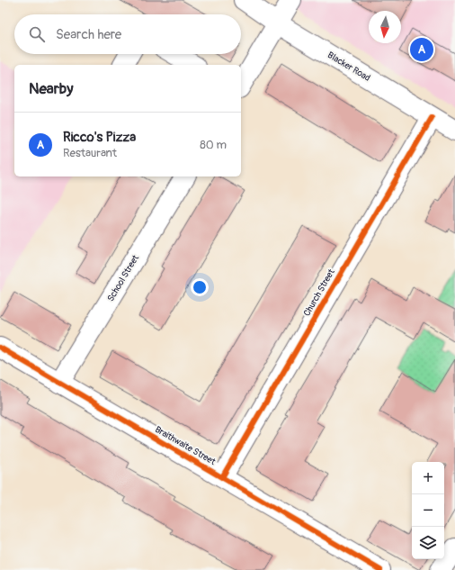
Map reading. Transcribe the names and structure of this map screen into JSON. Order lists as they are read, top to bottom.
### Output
{
  "streets": {
    "street": [
      "Blacker Road",
      "School Street",
      "Church Street",
      "Braithwaite Street"
    ]
  },
  "crossings": [
    ["Blacker Road", "Church Street"],
    ["School Street", "Braithwaite Street"],
    ["Church Street", "Braithwaite Street"]
  ],
  "north": "bottom",
  "page": {
    "search": "Search here",
    "pins": "A",
    "heading": "Nearby",
    "list": [
      {
        "mark": "A",
        "name": "Ricco's Pizza",
        "note": "Restaurant",
        "value": "80 m"
      }
    ],
    "map_buttons": ["+", "−"]
  }
}
